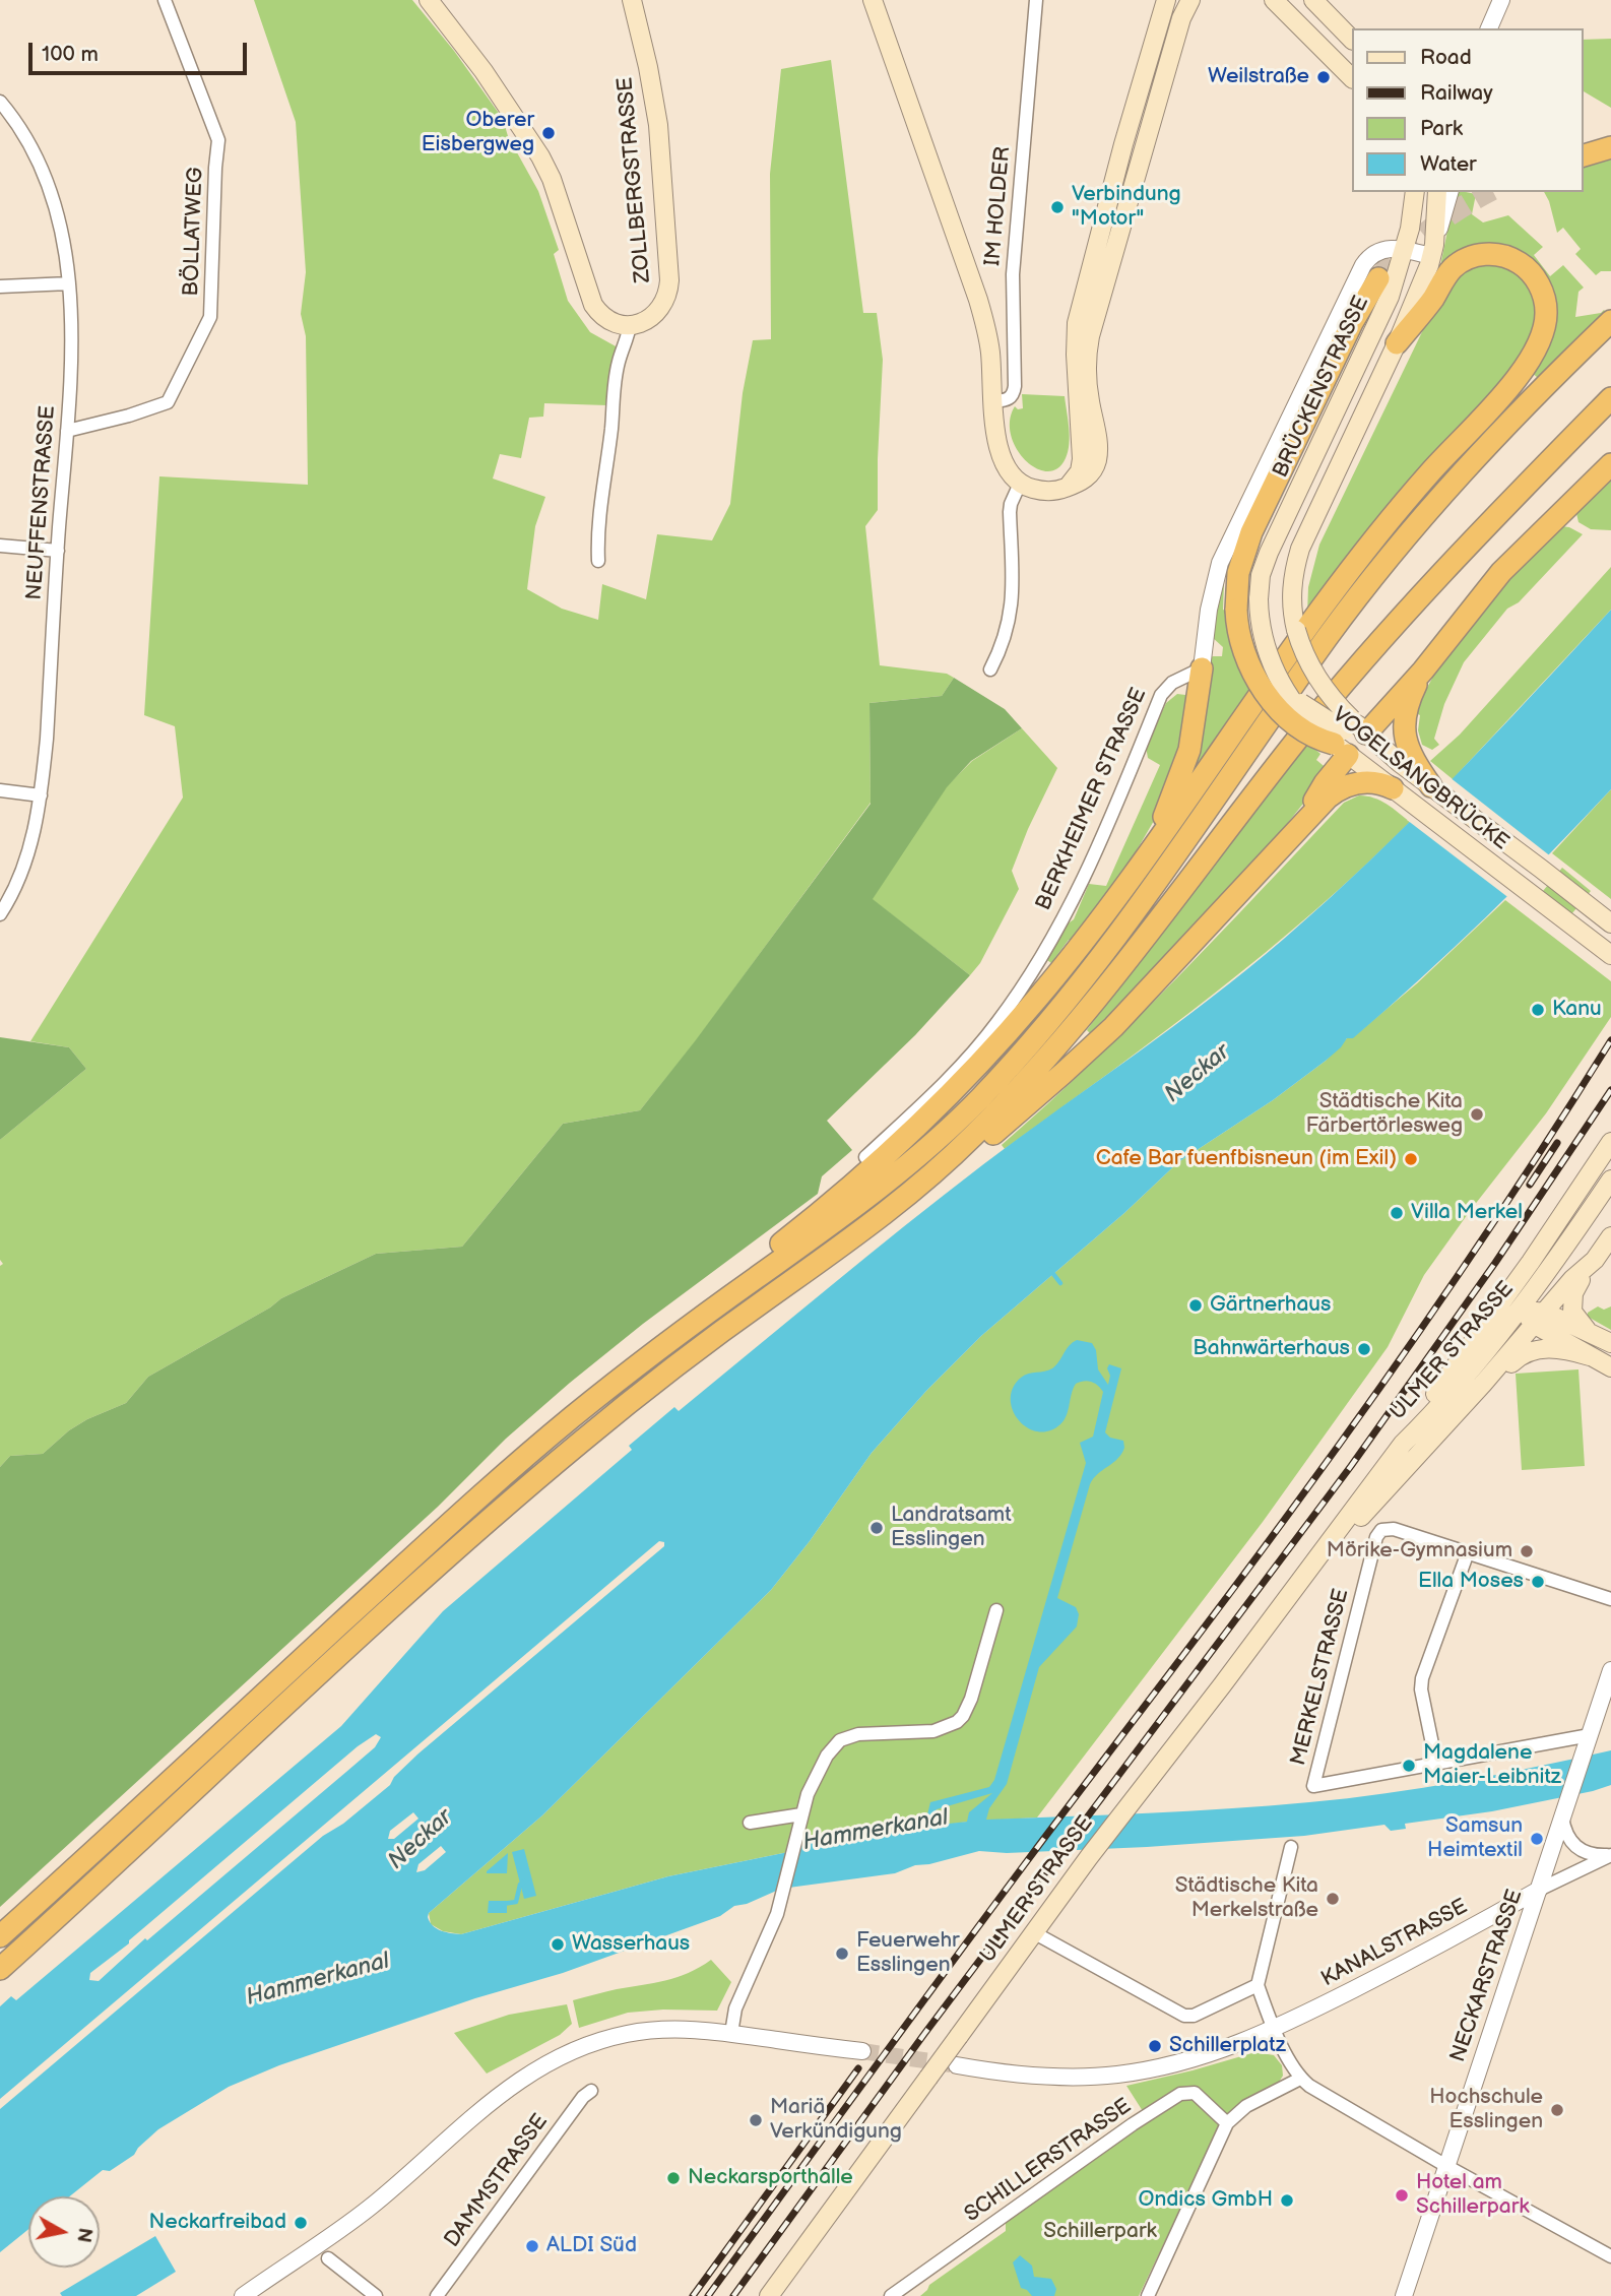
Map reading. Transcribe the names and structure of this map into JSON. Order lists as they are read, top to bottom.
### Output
{
  "streets": {
    "main road": [
      "ZOLLBERGSTRASSE",
      "BRÜCKENSTRASSE",
      "VOGELSANGBRÜCKE",
      "ULMER STRASSE"
    ],
    "street": [
      "IM HOLDER",
      "BÖLLATWEG",
      "NEUFFENSTRASSE",
      "BERKHEIMER STRASSE",
      "MERKELSTRASSE",
      "KANALSTRASSE",
      "NECKARSTRASSE",
      "SCHILLERSTRASSE",
      "DAMMSTRASSE"
    ]
  },
  "crossings": [
    ["BÖLLATWEG", "NEUFFENSTRASSE"],
    ["BRÜCKENSTRASSE", "VOGELSANGBRÜCKE"],
    ["KANALSTRASSE", "NECKARSTRASSE"]
  ],
  "water": ["Neckar", "Hammerkanal"],
  "parks": ["Schillerpark"],
  "places": [
    "Weilstraße",
    "Oberer Eisbergweg",
    "Verbindung \"Motor\"",
    "Kanu",
    "Städtische Kita Färbertörlesweg",
    "Cafe Bar fuenfbisneun (im Exil)",
    "Villa Merkel",
    "Gärtnerhaus",
    "Bahnwärterhaus",
    "Landratsamt Esslingen",
    "Mörike-Gymnasium",
    "Ella Moses",
    "Magdalene Maier-Leibnitz",
    "Samsun Heimtextil",
    "Städtische Kita Merkelstraße",
    "Wasserhaus",
    "Feuerwehr Esslingen",
    "Schillerplatz",
    "Hochschule Esslingen",
    "Mariä Verkündigung",
    "Neckarsporthalle",
    "Hotel am Schillerpark",
    "Ondics GmbH",
    "Neckarfreibad",
    "ALDI Süd"
  ],
  "legend": [
    "Road",
    "Railway",
    "Park",
    "Water"
  ],
  "scale_bar": "100 m",
  "north": "right"
}
